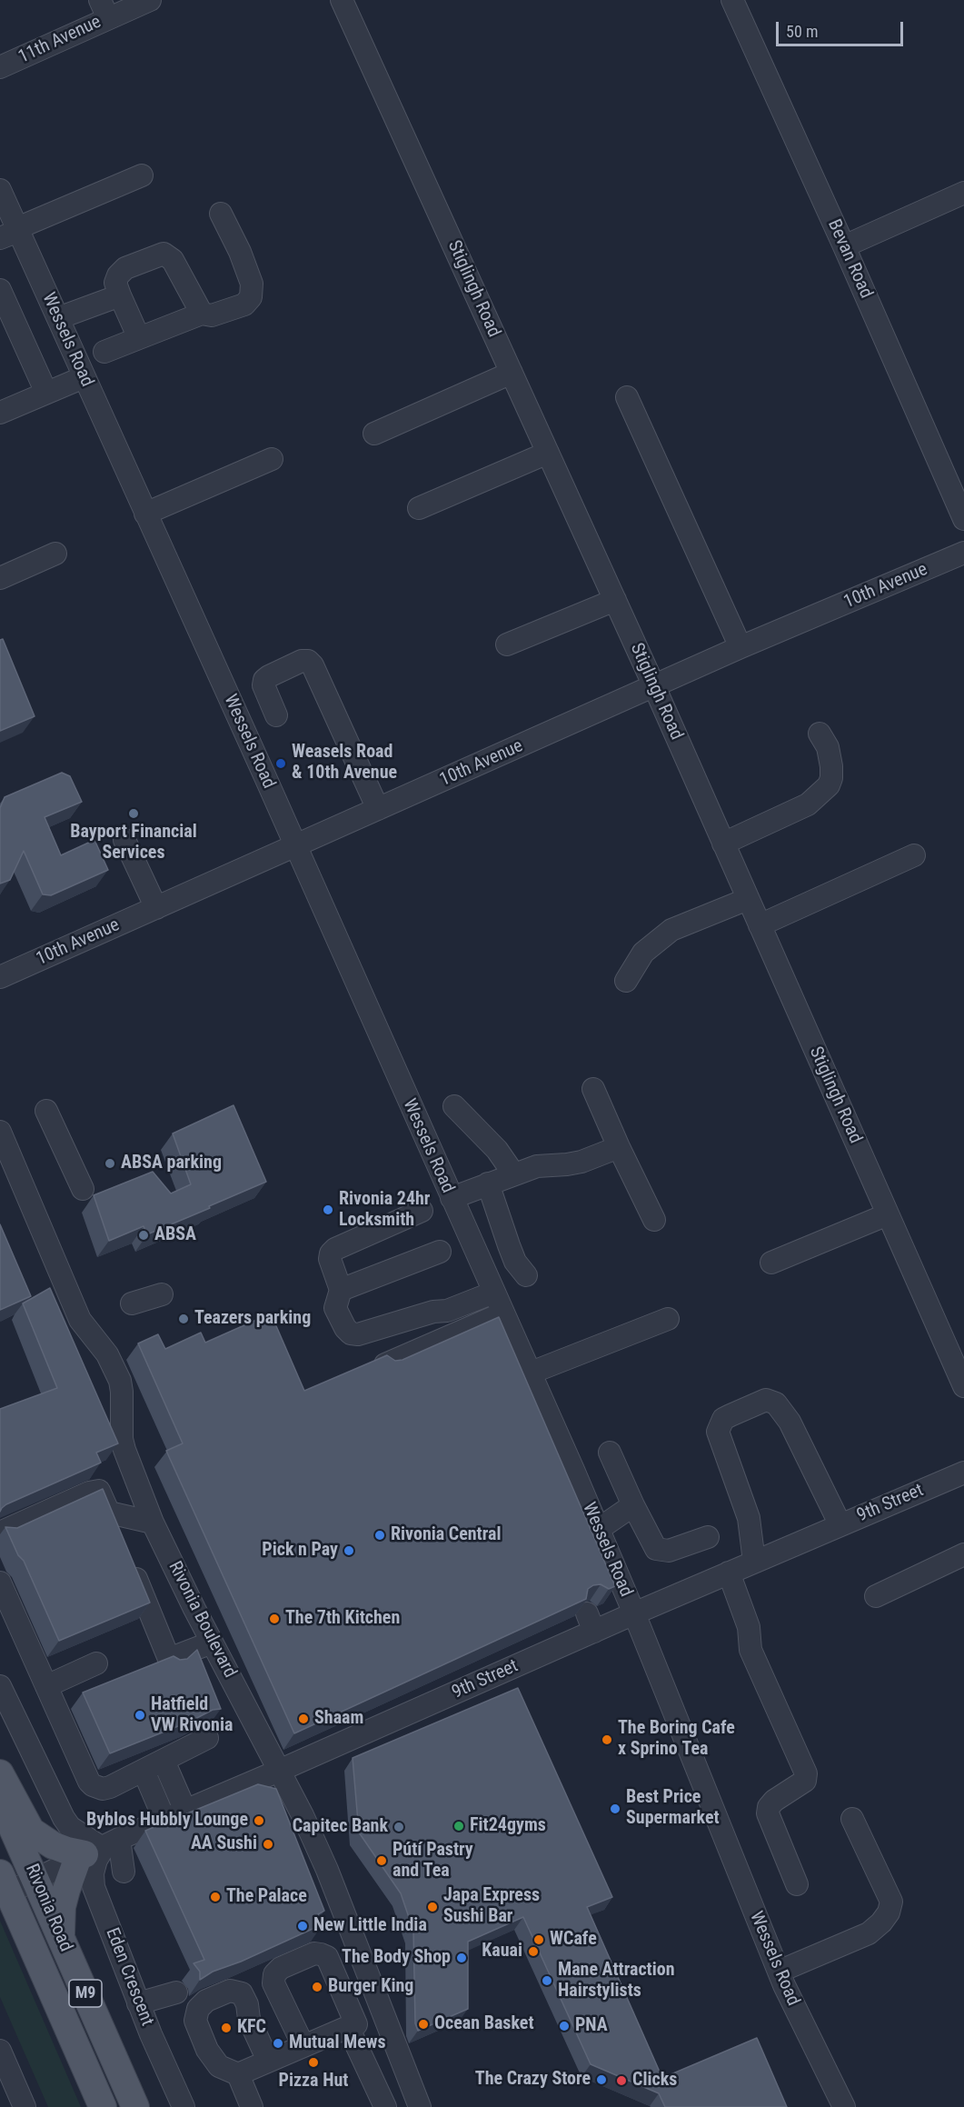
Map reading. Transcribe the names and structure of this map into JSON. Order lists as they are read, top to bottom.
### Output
{
  "streets": {
    "main road": ["Rivonia Road", "M9"],
    "street": [
      "11th Avenue",
      "Bevan Road",
      "Stiglingh Road",
      "Wessels Road",
      "10th Avenue",
      "9th Street",
      "Rivonia Boulevard",
      "Eden Crescent"
    ]
  },
  "crossings": [
    ["Stiglingh Road", "10th Avenue"],
    ["Wessels Road", "10th Avenue"],
    ["Wessels Road", "9th Street"],
    ["9th Street", "Rivonia Boulevard"],
    ["9th Street", "Rivonia Road"],
    ["9th Street", "Eden Crescent"]
  ],
  "places": [
    "Weasels Road & 10th Avenue",
    "Bayport Financial Services",
    "ABSA parking",
    "Rivonia 24hr Locksmith",
    "ABSA",
    "Teazers parking",
    "Rivonia Central",
    "Pick n Pay",
    "The 7th Kitchen",
    "Hatfield VW Rivonia",
    "Shaam",
    "The Boring Cafe x Sprino Tea",
    "Best Price Supermarket",
    "Byblos Hubbly Lounge",
    "Fit24gyms",
    "Capitec Bank",
    "AA Sushi",
    "Pútí Pastry and Tea",
    "The Palace",
    "Japa Express Sushi Bar",
    "New Little India",
    "WCafe",
    "Kauai",
    "The Body Shop",
    "Mane Attraction Hairstylists",
    "Burger King",
    "Ocean Basket",
    "PNA",
    "KFC",
    "Mutual Mews",
    "Pizza Hut",
    "The Crazy Store",
    "Clicks"
  ],
  "scale_bar": "50 m"
}
